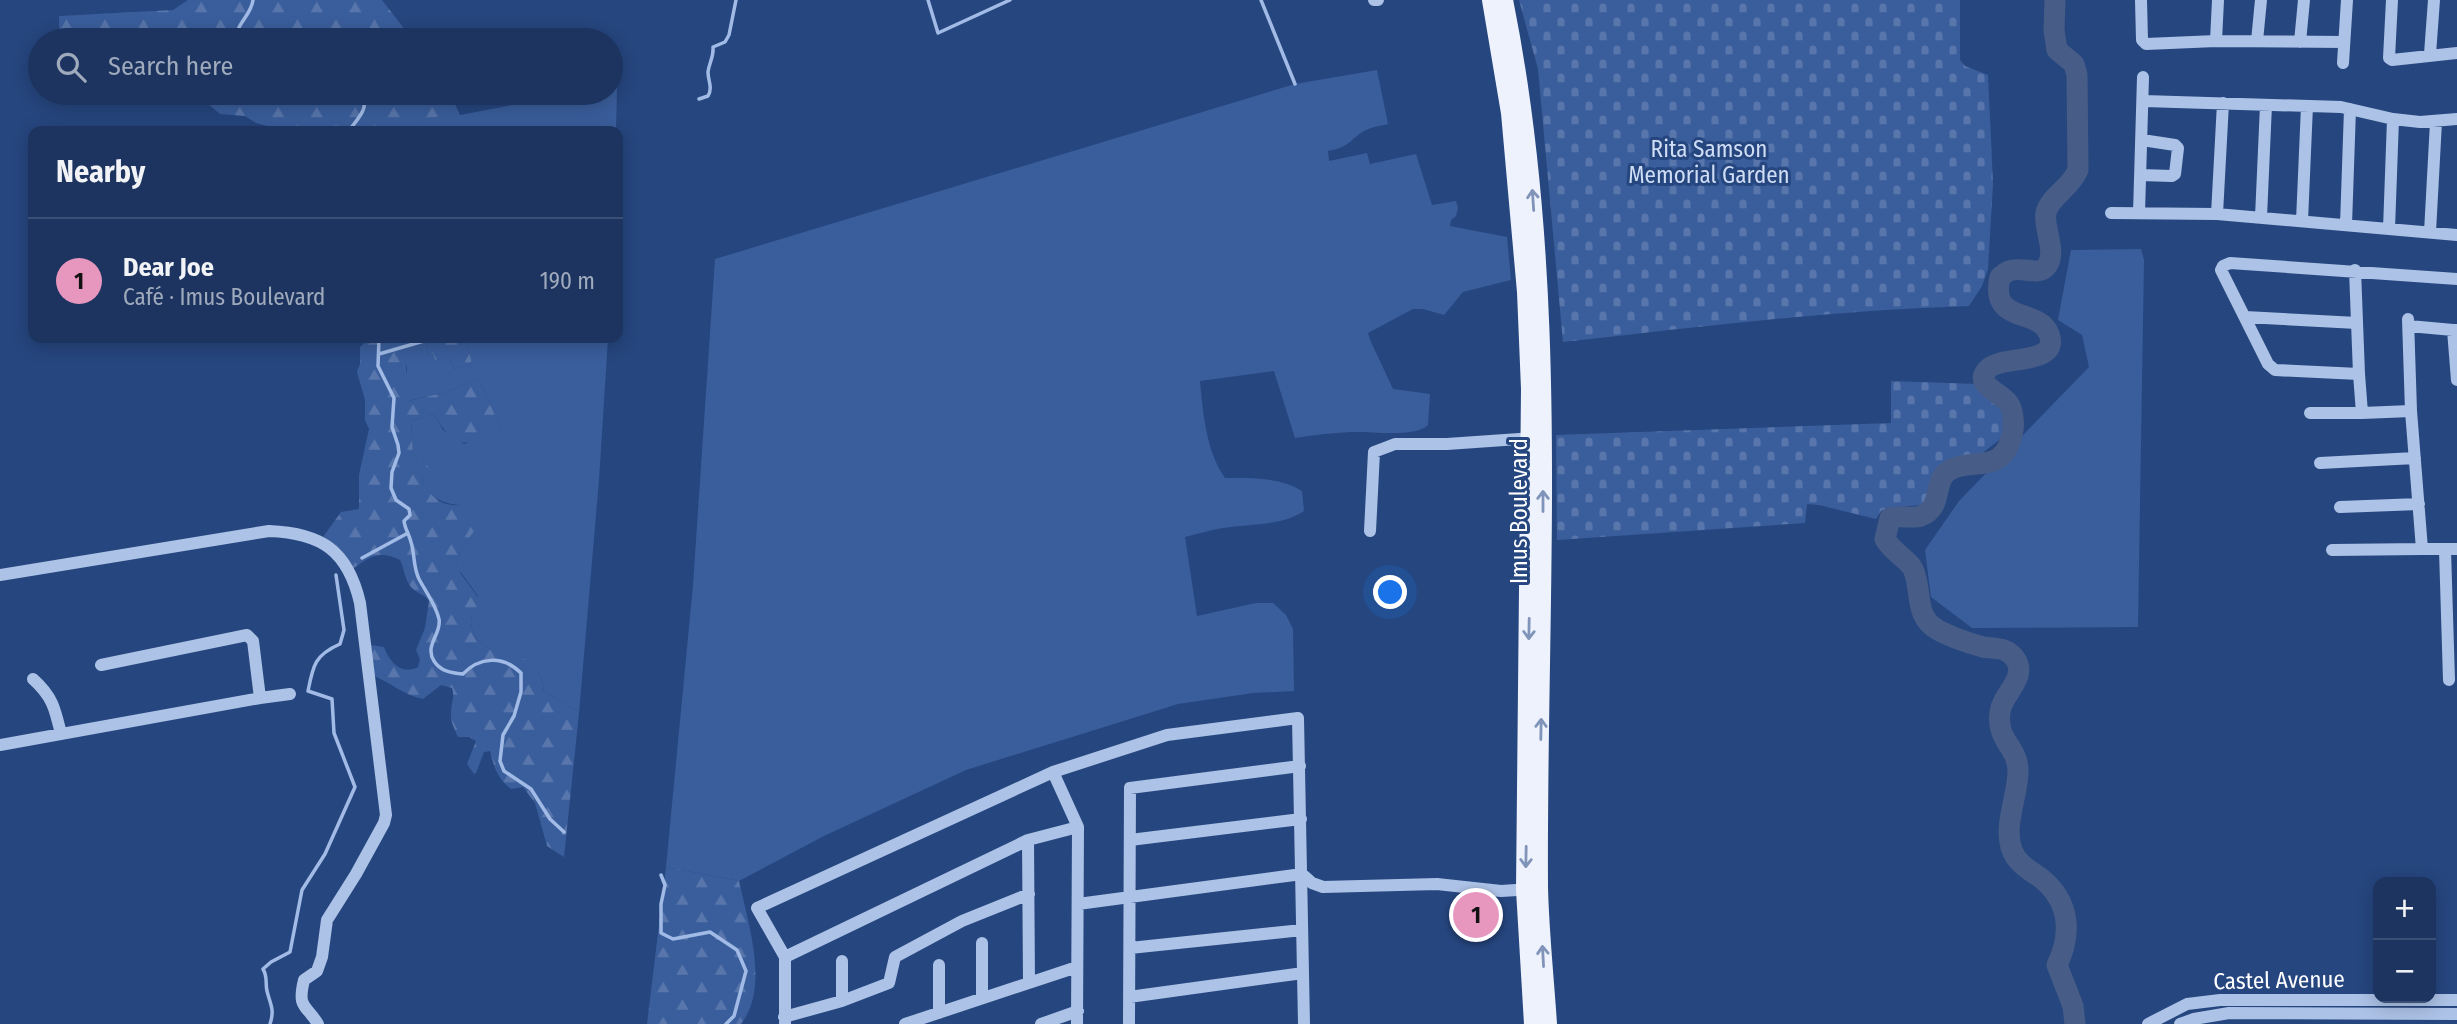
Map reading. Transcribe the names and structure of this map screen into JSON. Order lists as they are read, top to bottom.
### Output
{
  "streets": {
    "main road": ["Imus Boulevard"],
    "street": ["Castel Avenue"]
  },
  "parks": ["Rita Samson Memorial Garden"],
  "page": {
    "search": "Search here",
    "heading": "Nearby",
    "list": [
      {
        "mark": "1",
        "name": "Dear Joe",
        "note": "Café · Imus Boulevard",
        "value": "190 m"
      }
    ],
    "map_buttons": ["+", "−"],
    "pins": "1"
  }
}
